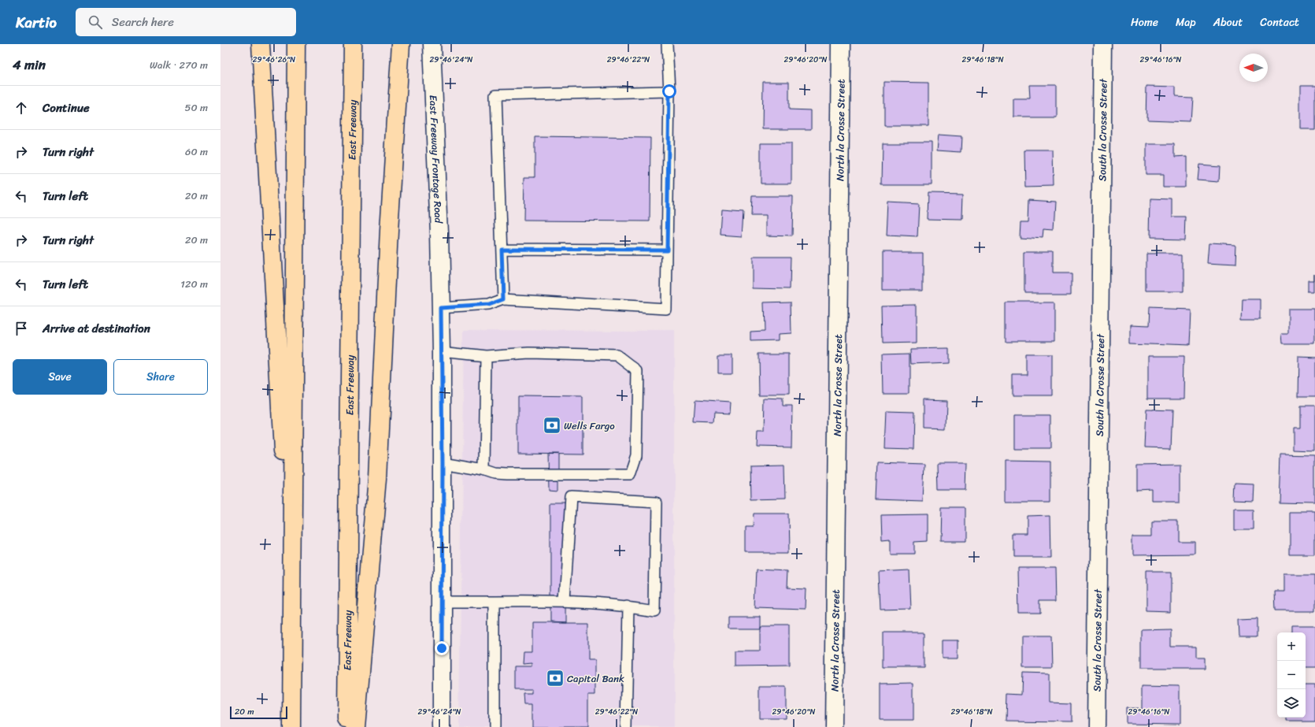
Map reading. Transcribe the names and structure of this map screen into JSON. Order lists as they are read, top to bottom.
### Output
{
  "streets": {
    "highway": ["East Freeway"],
    "street": ["North la Crosse Street", "South la Crosse Street", "East Freeway Frontage Road"]
  },
  "places": {
    "bank": ["Wells Fargo", "Capital Bank"]
  },
  "scale_bar": "20 m",
  "north": "left",
  "page": {
    "header": "Kartio",
    "search": "Search here",
    "nav": [
      "Home",
      "Map",
      "About",
      "Contact"
    ],
    "heading": ["4 min", "Walk · 270 m"],
    "list": [
      ["Continue", "50 m"],
      ["Turn right", "60 m"],
      ["Turn left", "20 m"],
      ["Turn right", "20 m"],
      ["Turn left", "120 m"],
      "Arrive at destination"
    ],
    "buttons": ["Save", "Share"],
    "map_buttons": ["+", "−"],
    "scale": "20 m"
  },
  "coordinates": [
    "29°46'26\"N",
    "29°46'24\"N",
    "29°46'22\"N",
    "29°46'20\"N",
    "29°46'18\"N",
    "29°46'16\"N"
  ]
}
